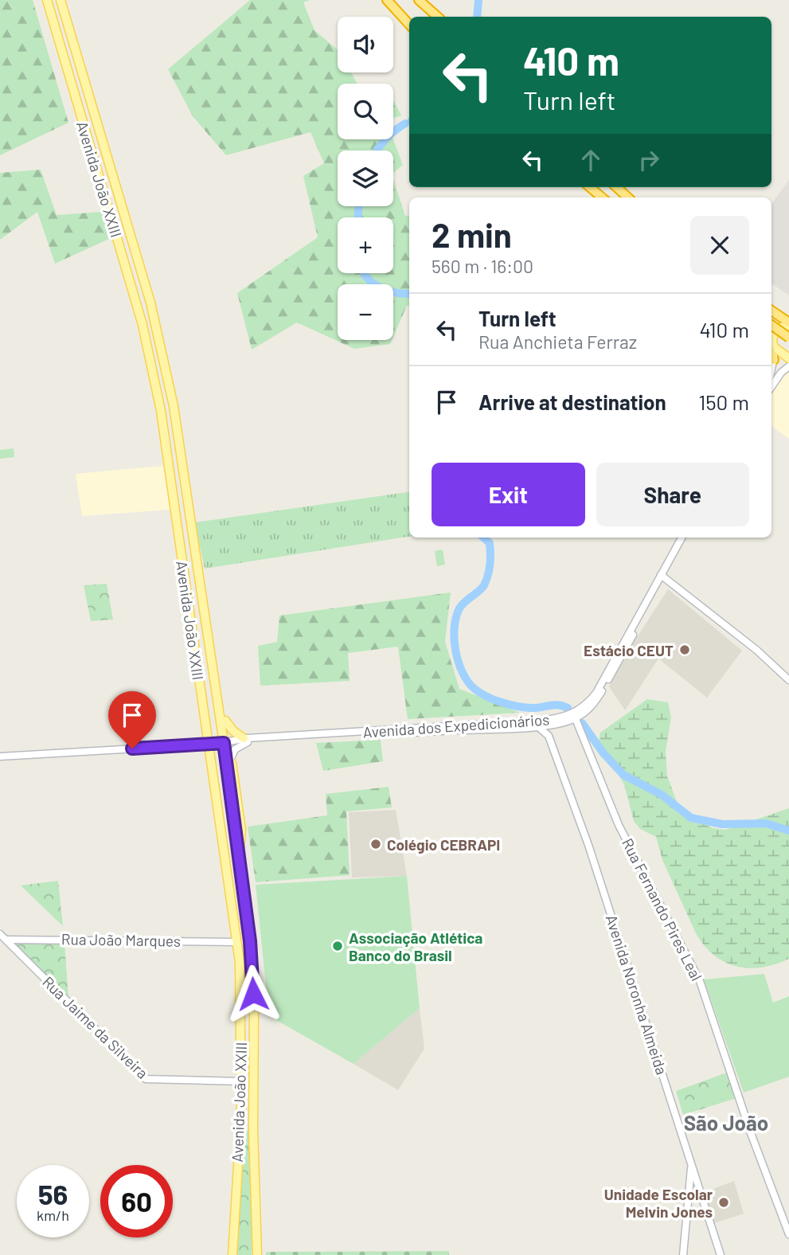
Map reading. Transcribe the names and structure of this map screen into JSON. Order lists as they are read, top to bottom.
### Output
{
  "streets": {
    "main road": [
      "Avenida João XXIII",
      "Avenida dos Expedicionários",
      "Rua Fernando Pires Leal",
      "Rua João Marques",
      "Avenida Noronha Almeida",
      "Rua Jaime da Silveira"
    ]
  },
  "crossings": [
    ["Avenida João XXIII", "Avenida dos Expedicionários"],
    ["Avenida João XXIII", "Rua João Marques"],
    ["Avenida João XXIII", "Rua Jaime da Silveira"],
    ["Avenida dos Expedicionários", "Rua Fernando Pires Leal"],
    ["Rua João Marques", "Rua Jaime da Silveira"]
  ],
  "districts": ["São João"],
  "places": [
    "Estácio CEUT",
    "Colégio CEBRAPI",
    "Associação Atlética Banco do Brasil",
    "Unidade Escolar Melvin Jones"
  ],
  "page": {
    "map_buttons": ["+", "−"],
    "turn": ["410 m", "Turn left"],
    "heading": ["2 min", "560 m · 16:00"],
    "list": [
      {
        "name": "Turn left",
        "note": "Rua Anchieta Ferraz",
        "value": "410 m"
      },
      {
        "name": "Arrive at destination",
        "value": "150 m"
      }
    ],
    "buttons": ["Exit", "Share"],
    "speed": "56 km/h",
    "limit": "60"
  }
}
